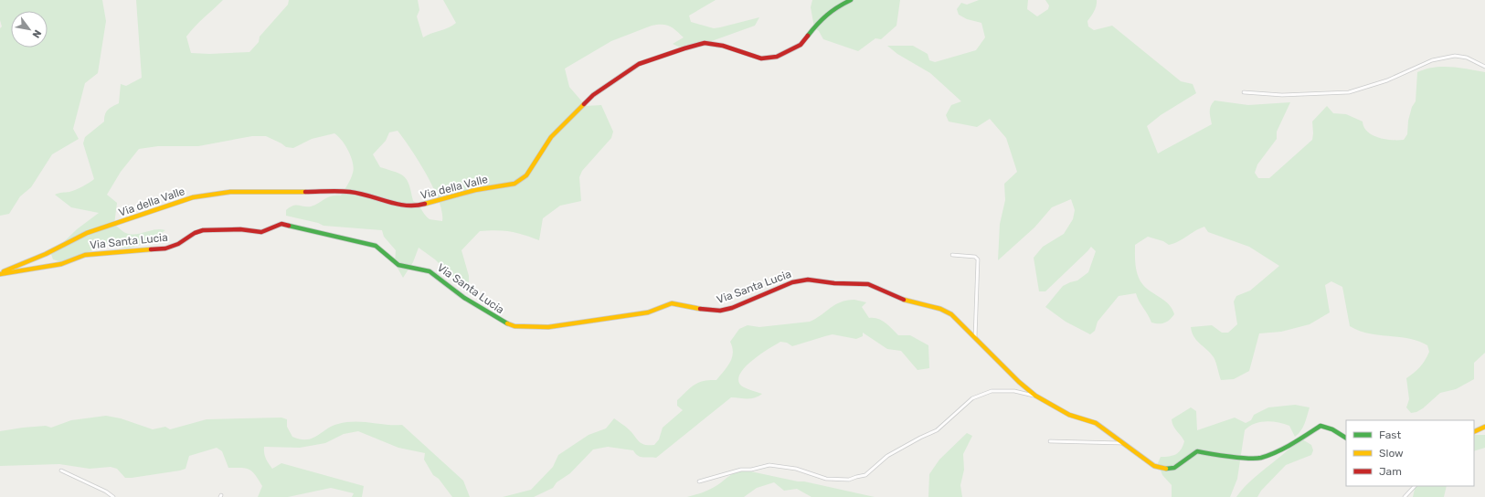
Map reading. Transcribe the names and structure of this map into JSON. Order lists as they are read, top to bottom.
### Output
{
  "streets": {
    "street": ["Via della Valle", "Via Santa Lucia"]
  },
  "crossings": [
    ["Via della Valle", "Via Santa Lucia"]
  ],
  "legend": ["Fast", "Slow", "Jam"],
  "north": "bottom right"
}
